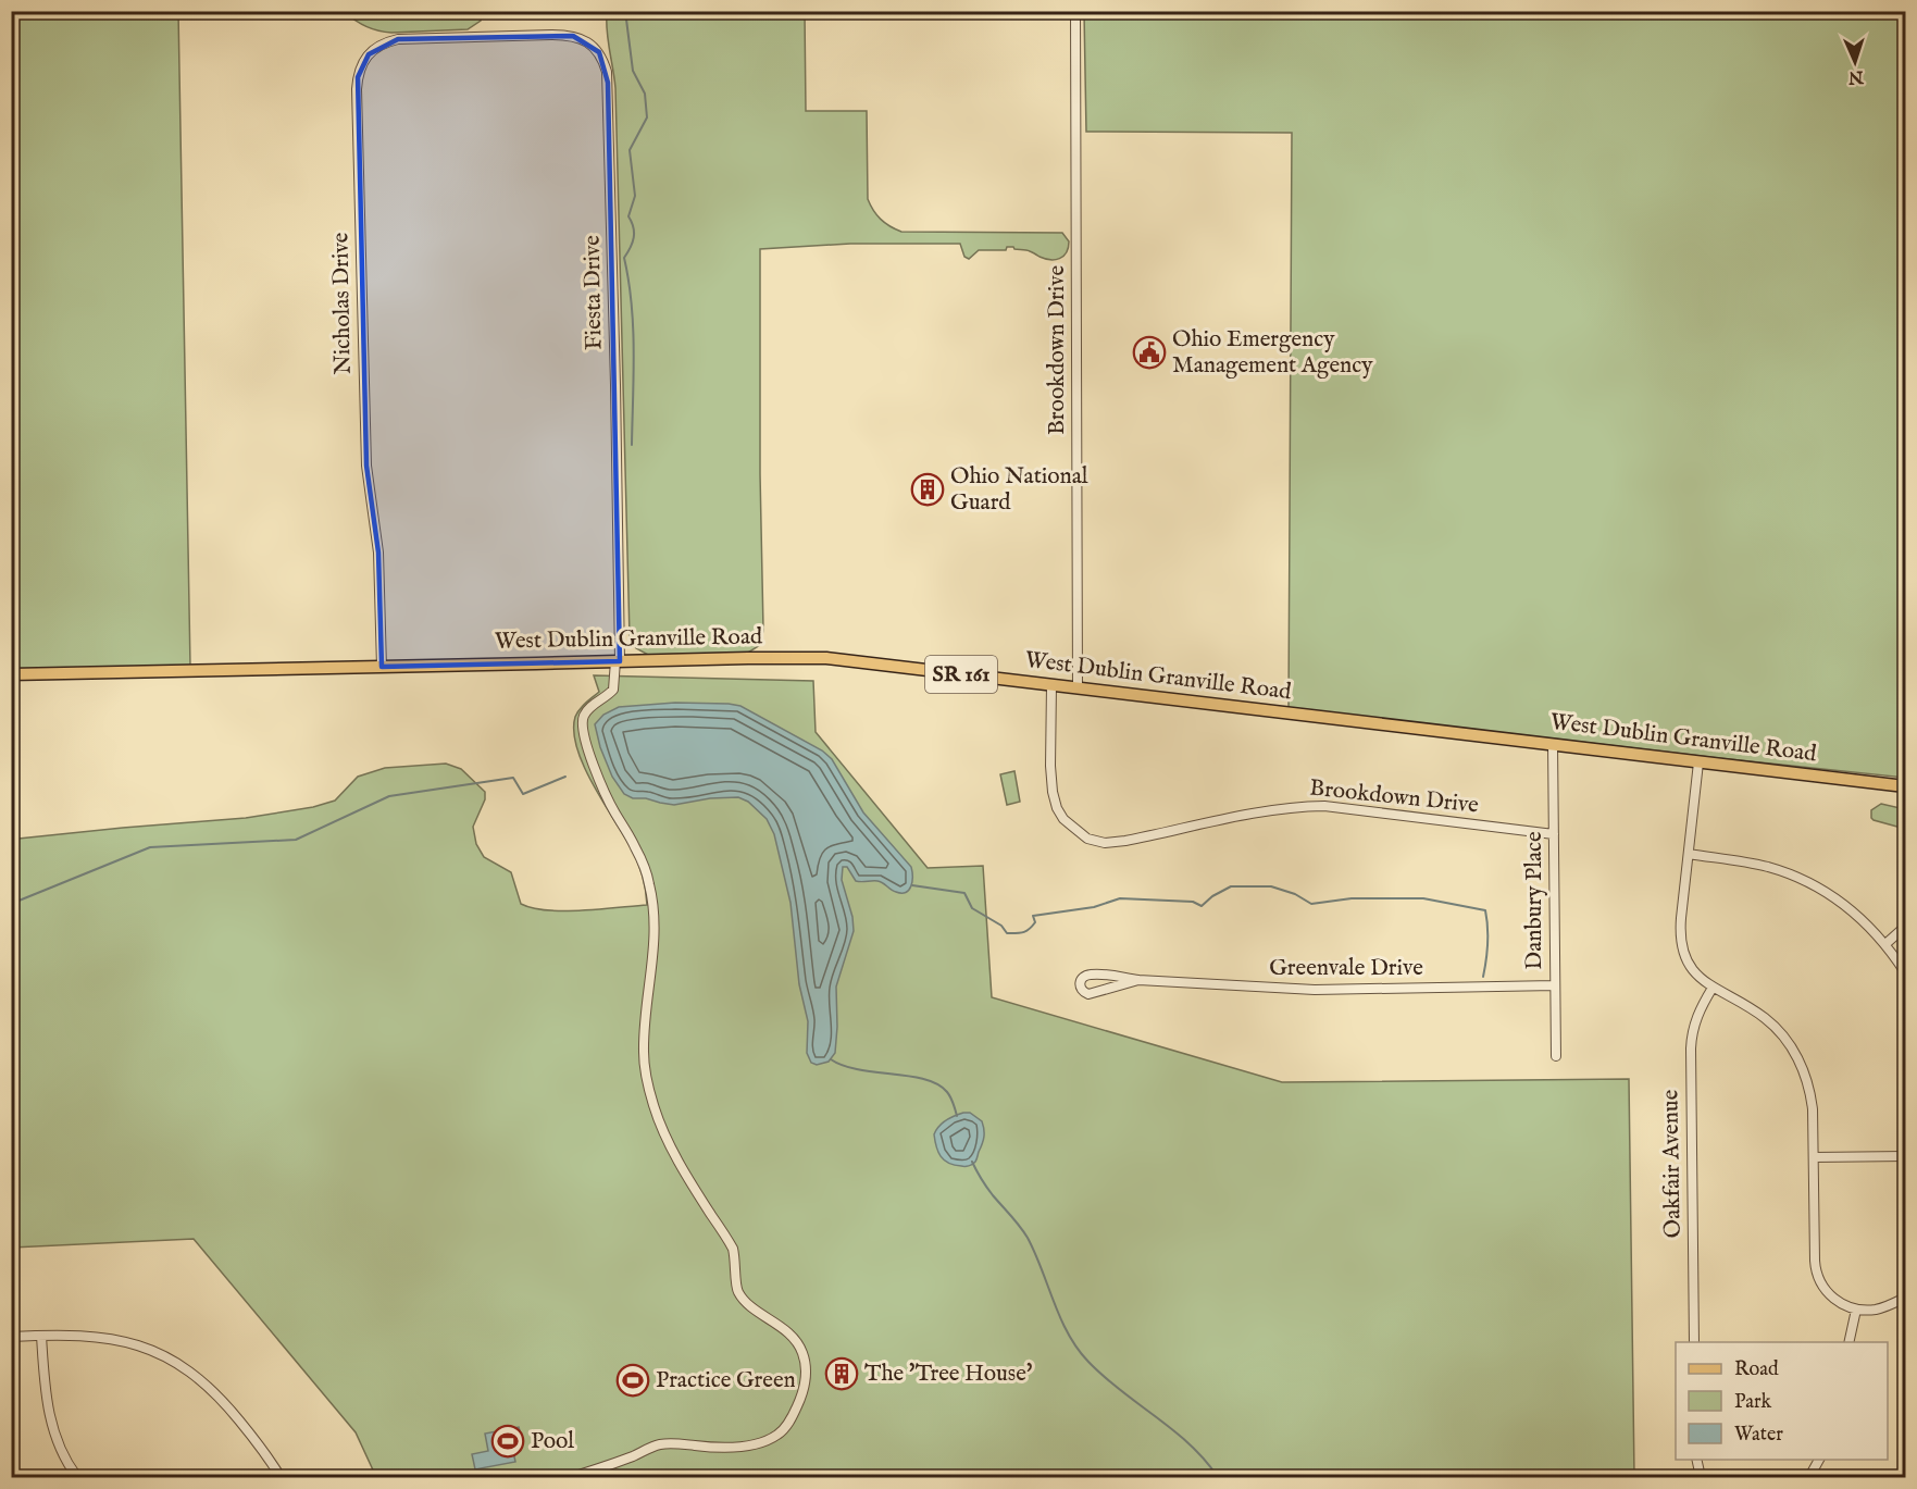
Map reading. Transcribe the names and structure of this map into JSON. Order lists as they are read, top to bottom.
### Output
{
  "streets": {
    "main road": ["West Dublin Granville Road", "SR 161"],
    "street": [
      "Fiesta Drive",
      "Nicholas Drive",
      "Brookdown Drive",
      "Danbury Place",
      "Greenvale Drive",
      "Oakfair Avenue"
    ]
  },
  "crossings": [
    ["Fiesta Drive", "Nicholas Drive"],
    ["Fiesta Drive", "West Dublin Granville Road"],
    ["Nicholas Drive", "West Dublin Granville Road"],
    ["Brookdown Drive", "West Dublin Granville Road"],
    ["Brookdown Drive", "Danbury Place"],
    ["West Dublin Granville Road", "Danbury Place"],
    ["Danbury Place", "Greenvale Drive"]
  ],
  "places": {
    "public building": ["Ohio Emergency Management Agency"],
    "building": ["Ohio National Guard", "The 'Tree House'"],
    "sports": ["Practice Green", "Pool"]
  },
  "legend": ["Road", "Park", "Water"],
  "north": "bottom"
}
